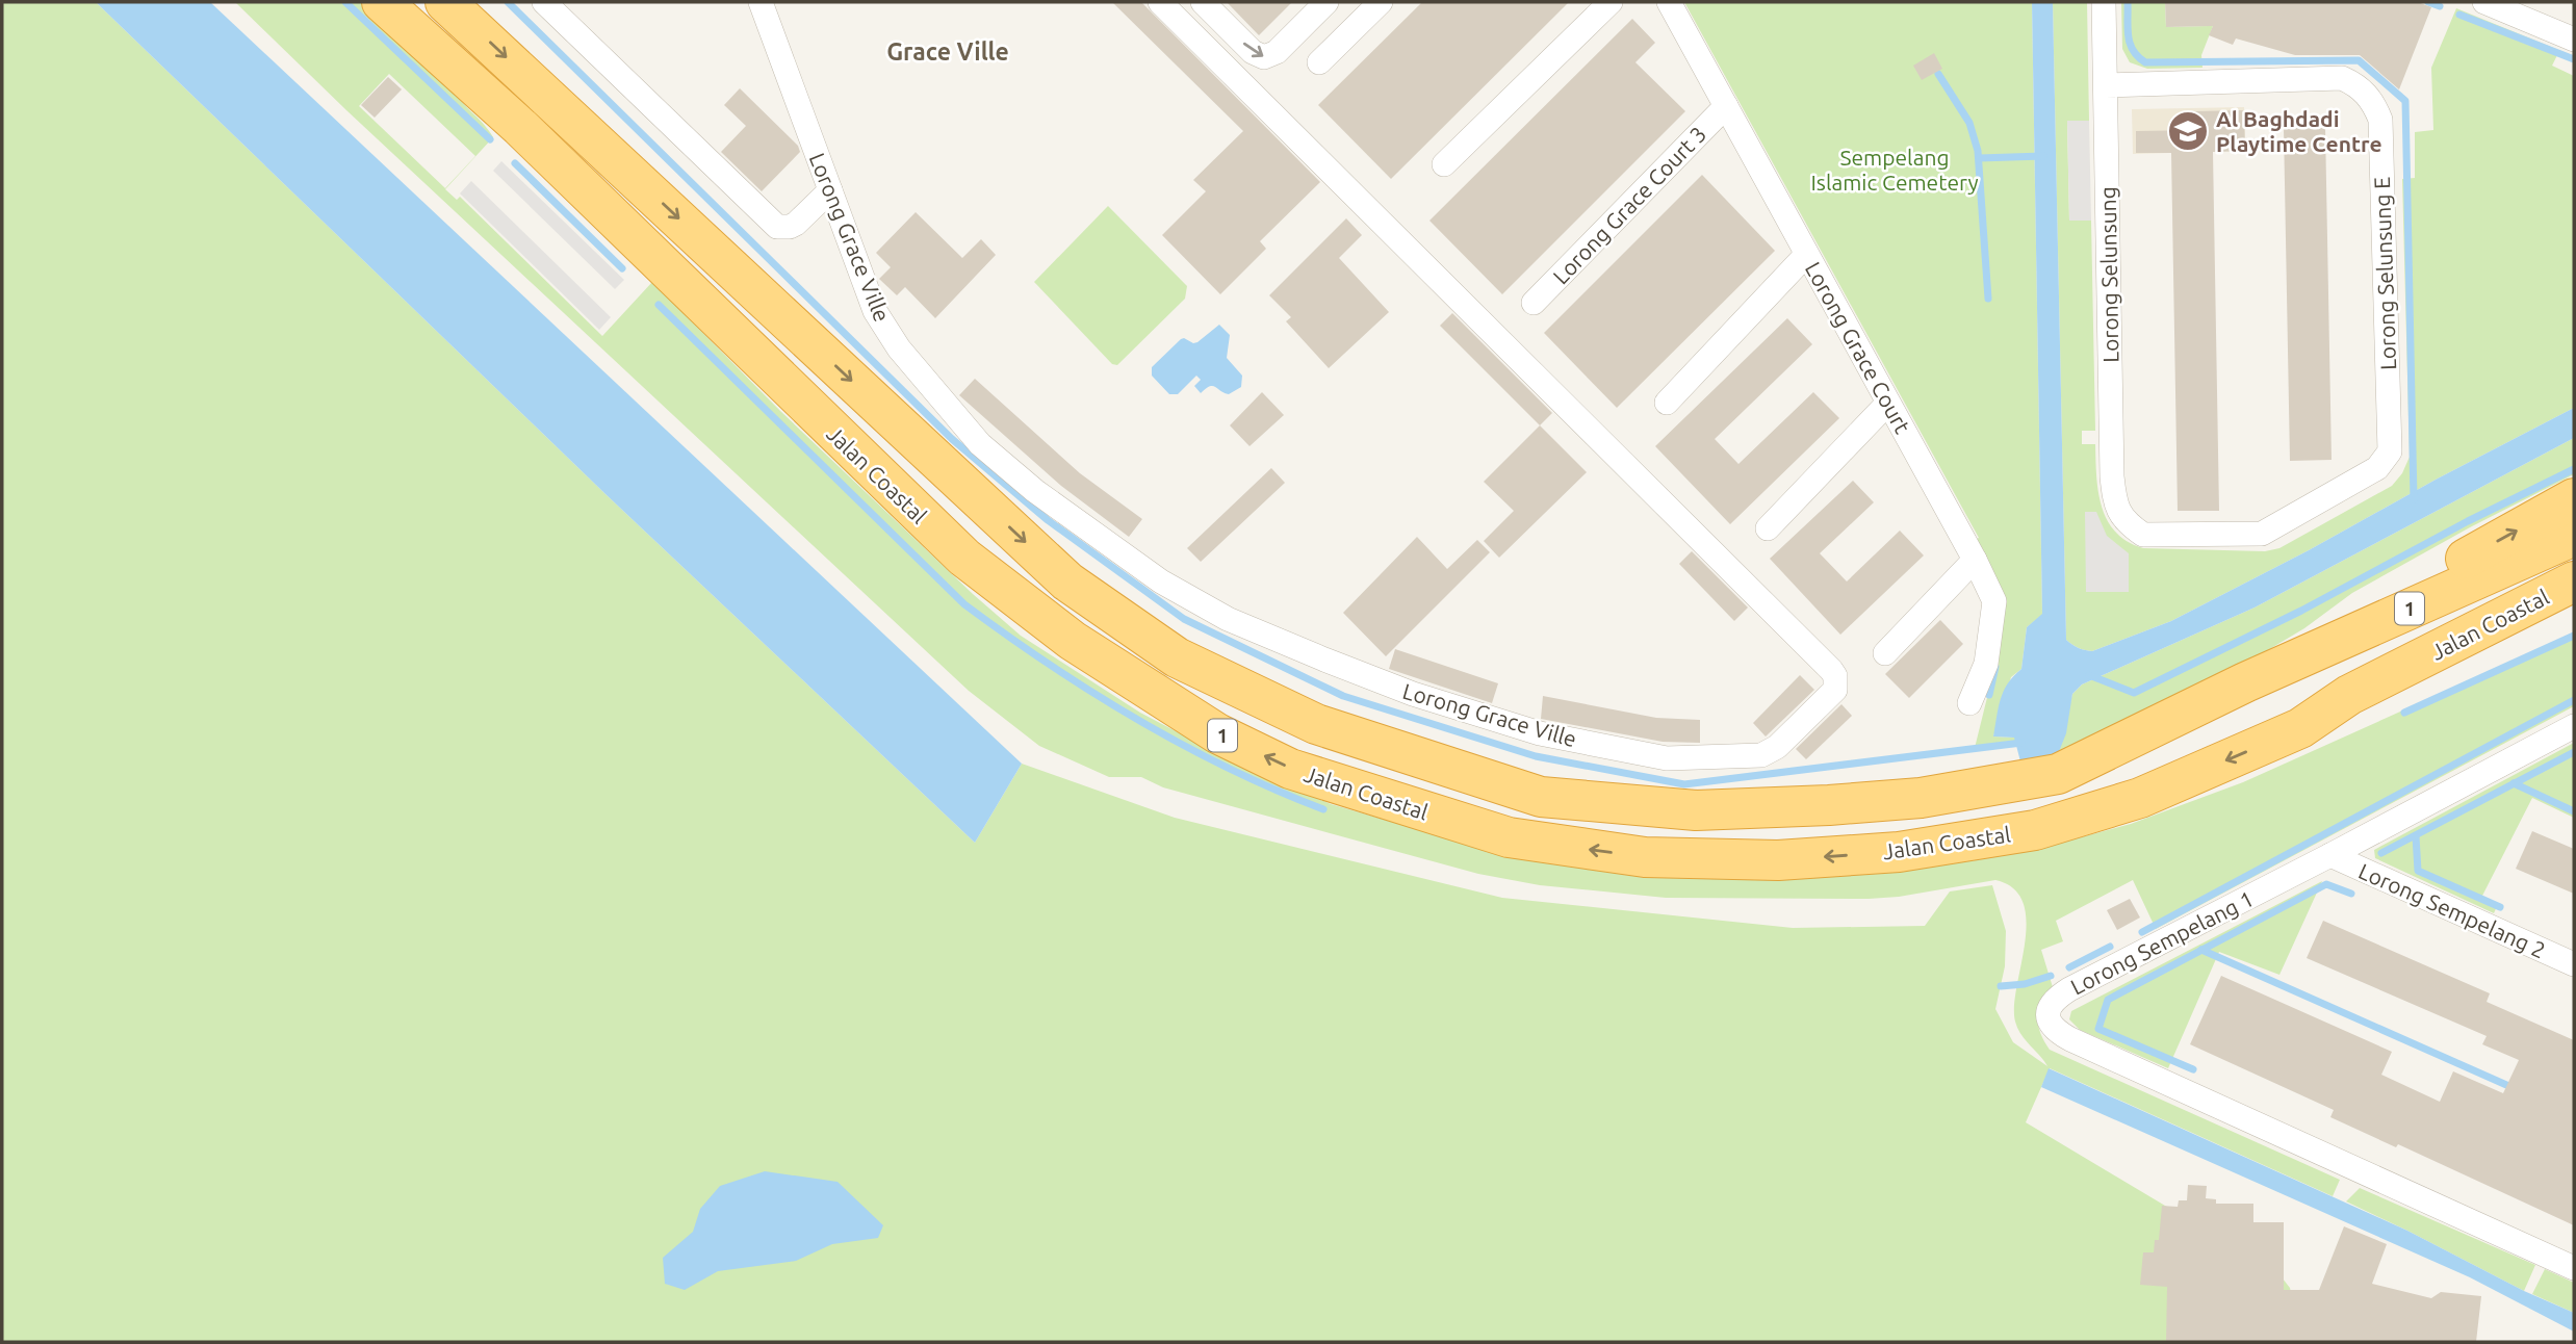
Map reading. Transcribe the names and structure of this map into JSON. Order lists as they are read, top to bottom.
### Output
{
  "streets": {
    "highway": ["Jalan Coastal", "1"],
    "street": [
      "Lorong Grace Court 3",
      "Lorong Grace Ville",
      "Lorong Selunsung E",
      "Lorong Selunsung",
      "Lorong Grace Court",
      "Lorong Sempelang 2",
      "Lorong Sempelang 1"
    ]
  },
  "crossings": [
    ["Lorong Grace Court 3", "Lorong Grace Court"],
    ["Lorong Selunsung E", "Lorong Selunsung"],
    ["Lorong Sempelang 2", "Lorong Sempelang 1"]
  ],
  "districts": ["Grace Ville"],
  "parks": ["Sempelang Islamic Cemetery"],
  "places": {
    "school or university": ["Al Baghdadi Playtime Centre"]
  }
}
